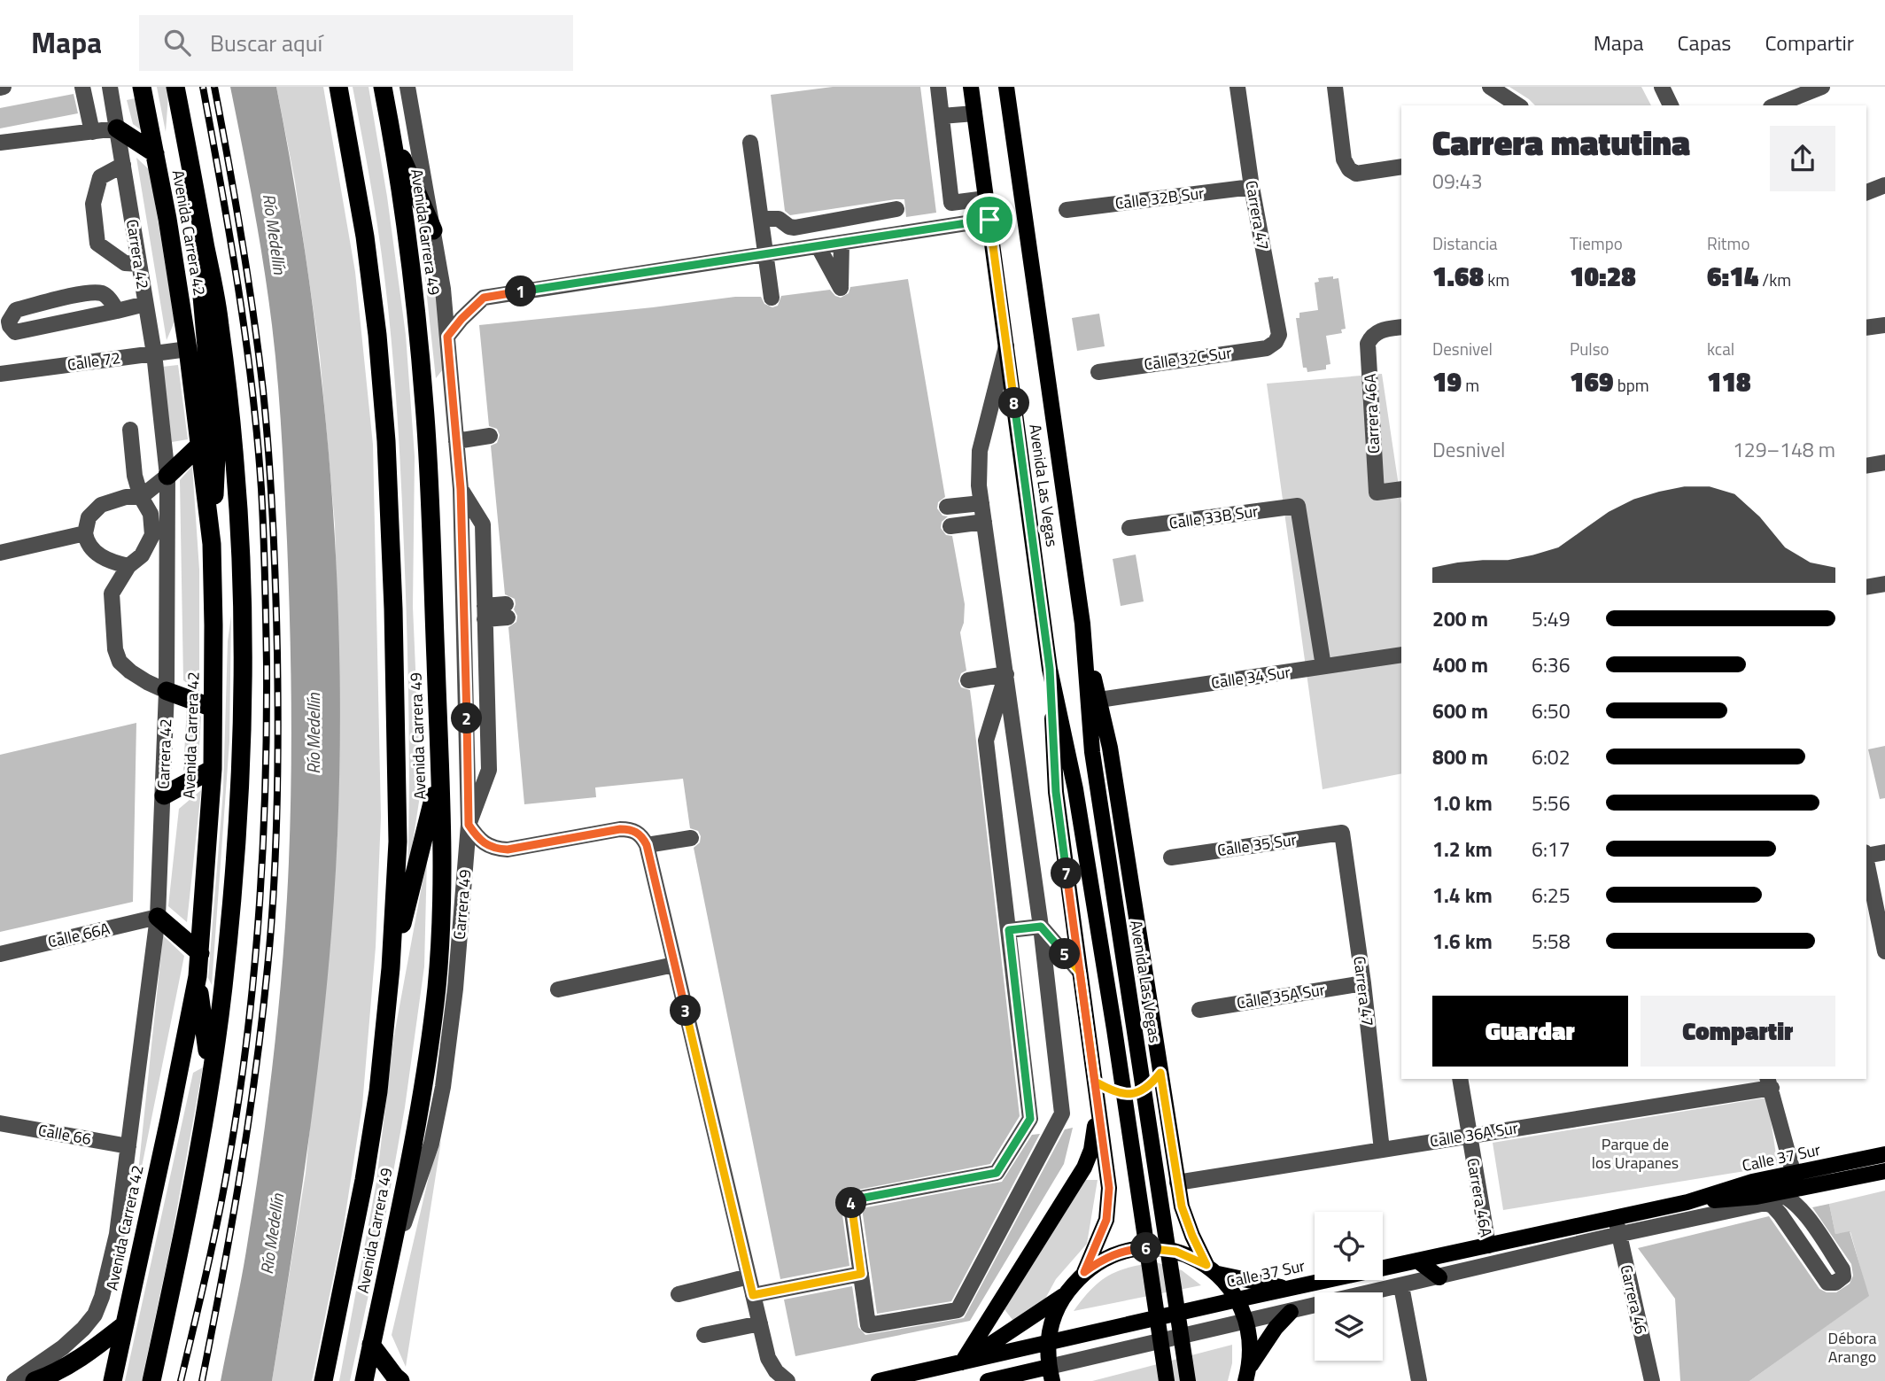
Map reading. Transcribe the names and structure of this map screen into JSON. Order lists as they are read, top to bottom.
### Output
{
  "streets": {
    "highway": ["Avenida Carrera 49", "Avenida Carrera 42"],
    "main road": ["Avenida Las Vegas", "Calle 37 Sur"],
    "street": [
      "Calle 32B Sur",
      "Carrera 47",
      "Carrera 42",
      "Calle 32C Sur",
      "Calle 72",
      "Carrera 46A",
      "Calle 33B Sur",
      "Calle 34 Sur",
      "Calle 35 Sur",
      "Carrera 49",
      "Calle 66A",
      "Calle 35A Sur",
      "Calle 66",
      "Calle 36A Sur",
      "Carrera 46"
    ]
  },
  "crossings": [
    ["Calle 32B Sur", "Carrera 47"],
    ["Carrera 47", "Calle 32C Sur"],
    ["Carrera 47", "Calle 35 Sur"],
    ["Carrera 47", "Calle 35A Sur"],
    ["Carrera 47", "Calle 36A Sur"],
    ["Avenida Carrera 49", "Carrera 49"],
    ["Avenida Carrera 42", "Calle 72"],
    ["Carrera 42", "Calle 72"],
    ["Carrera 42", "Calle 66A"],
    ["Carrera 42", "Calle 66"],
    ["Carrera 46A", "Calle 36A Sur"],
    ["Carrera 46A", "Calle 37 Sur"],
    ["Avenida Las Vegas", "Calle 34 Sur"],
    ["Avenida Las Vegas", "Calle 36A Sur"],
    ["Avenida Las Vegas", "Calle 37 Sur"],
    ["Calle 33B Sur", "Calle 34 Sur"],
    ["Calle 37 Sur", "Carrera 46"]
  ],
  "water": ["Río Medellín"],
  "parks": ["Parque de los Urapanes", "Débora Arango"],
  "page": {
    "header": "Mapa",
    "search": "Buscar aquí",
    "nav": ["Mapa", "Capas", "Compartir"],
    "heading": ["Carrera matutina", "09:43"],
    "stats": [
      ["Distancia", "1.68 km"],
      ["Tiempo", "10:28"],
      ["Ritmo", "6:14 /km"],
      ["Desnivel", "19 m"],
      ["Pulso", "169 bpm"],
      ["kcal", "118"]
    ],
    "pins": [
      "1",
      "8",
      "2",
      "7",
      "5",
      "3",
      "4",
      "6"
    ],
    "chart": ["Desnivel", "129–148 m"],
    "list": [
      {
        "name": "200 m",
        "note": "5:49"
      },
      {
        "name": "400 m",
        "note": "6:36"
      },
      {
        "name": "600 m",
        "note": "6:50"
      },
      {
        "name": "800 m",
        "note": "6:02"
      },
      {
        "name": "1.0 km",
        "note": "5:56"
      },
      {
        "name": "1.2 km",
        "note": "6:17"
      },
      {
        "name": "1.4 km",
        "note": "6:25"
      },
      {
        "name": "1.6 km",
        "note": "5:58"
      }
    ],
    "buttons": ["Guardar", "Compartir"]
  }
}
